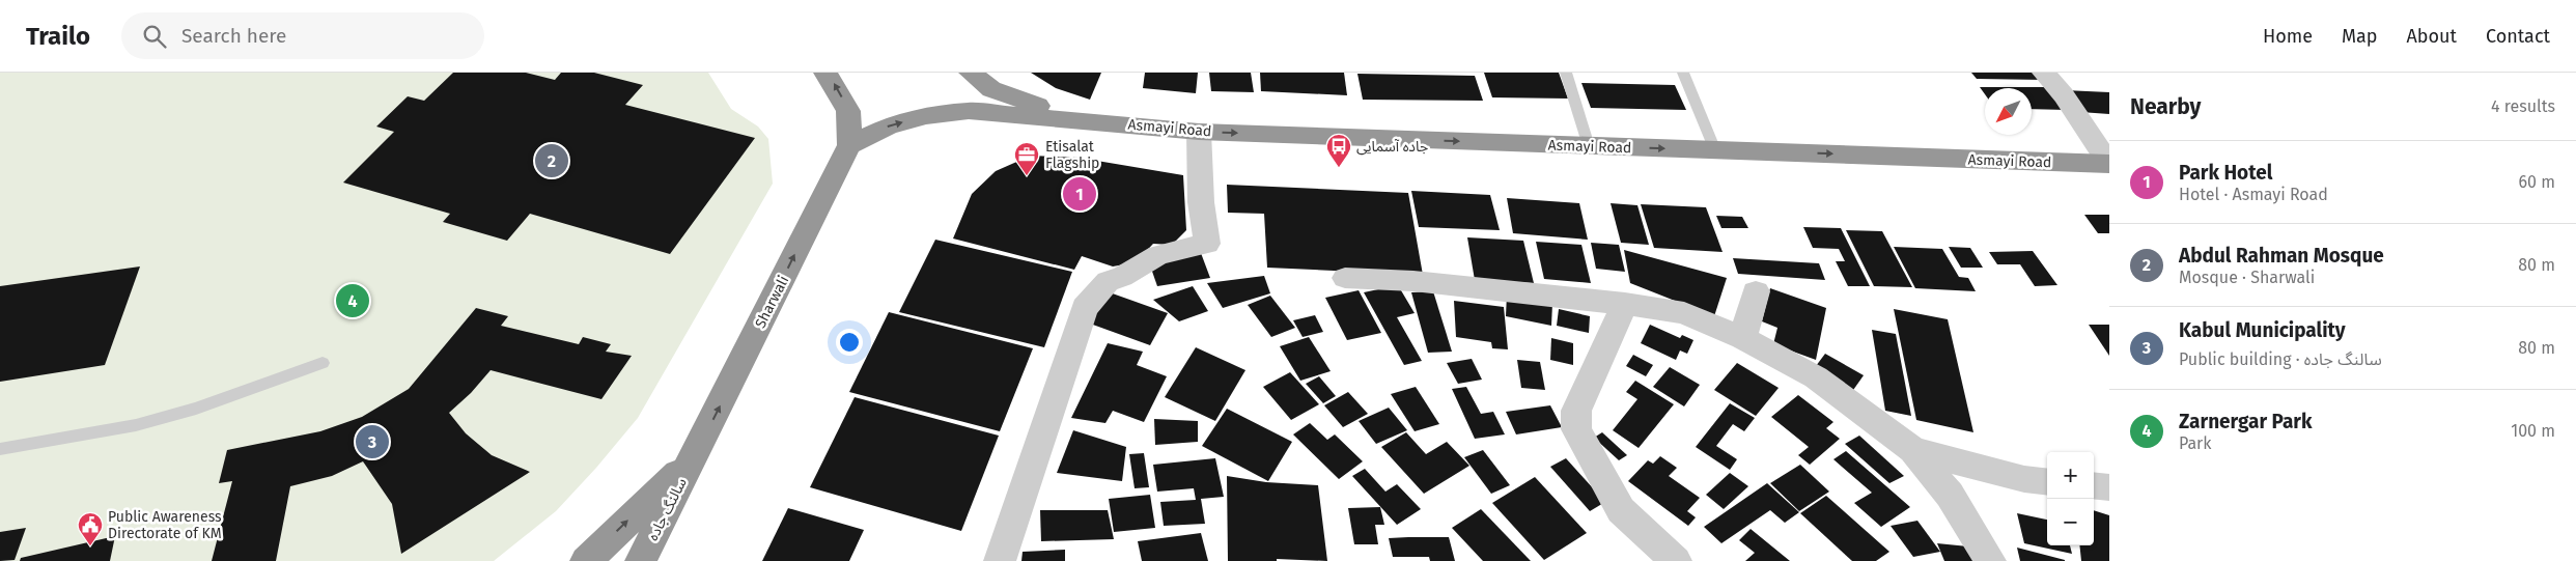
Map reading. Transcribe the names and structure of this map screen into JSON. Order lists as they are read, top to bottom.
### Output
{
  "streets": {
    "highway": ["Asmayi Road", "Sharwali", "سالنگ جاده"]
  },
  "crossings": [
    ["Asmayi Road", "Sharwali"],
    ["Sharwali", "سالنگ جاده"]
  ],
  "one_way": ["Asmayi Road", "Sharwali"],
  "places": {
    "bus stop": ["جاده آسمایی"],
    "office": ["Etisalat Flagship"],
    "public building": ["Public Awareness Directorate of KM"]
  },
  "north": "bottom left",
  "page": {
    "header": "Trailo",
    "search": "Search here",
    "nav": [
      "Home",
      "Map",
      "About",
      "Contact"
    ],
    "heading": ["Nearby", "4 results"],
    "list": [
      {
        "mark": "1",
        "name": "Park Hotel",
        "note": "Hotel · Asmayi Road",
        "value": "60 m"
      },
      {
        "mark": "2",
        "name": "Abdul Rahman Mosque",
        "note": "Mosque · Sharwali",
        "value": "80 m"
      },
      {
        "mark": "3",
        "name": "Kabul Municipality",
        "note": "Public building · سالنگ جاده",
        "value": "80 m"
      },
      {
        "mark": "4",
        "name": "Zarnergar Park",
        "note": "Park",
        "value": "100 m"
      }
    ],
    "pins": [
      "2",
      "1",
      "4",
      "3"
    ],
    "map_buttons": ["+", "−"]
  }
}
